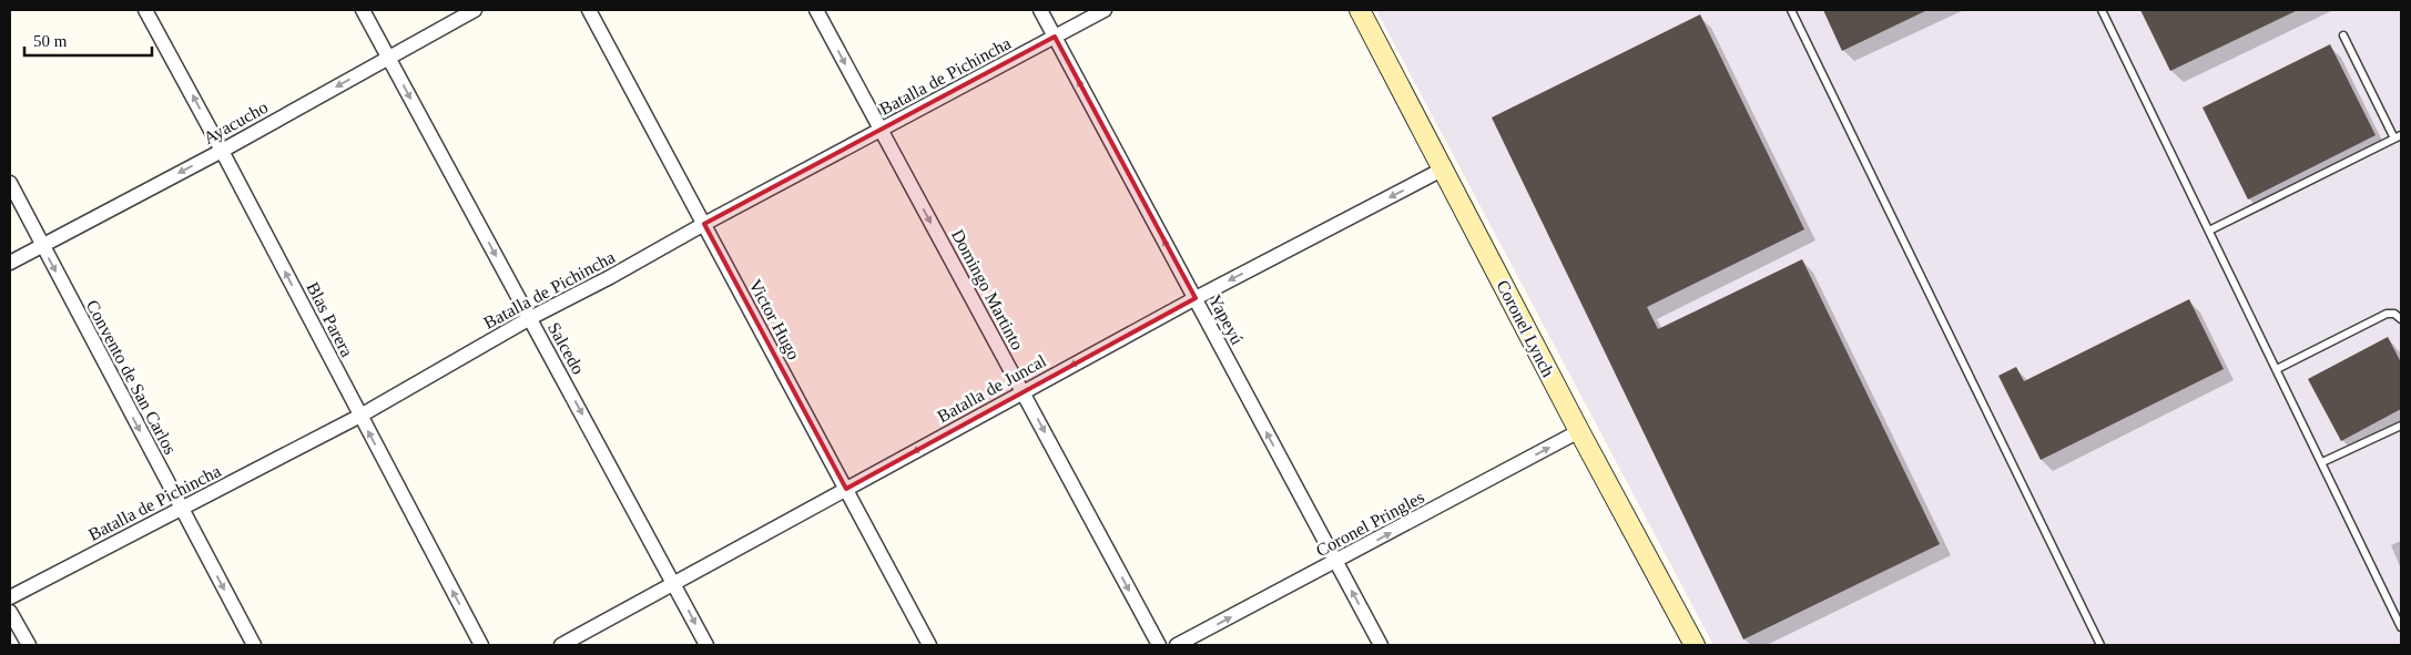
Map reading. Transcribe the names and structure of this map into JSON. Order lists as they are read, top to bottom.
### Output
{
  "streets": {
    "main road": ["Coronel Lynch"],
    "street": [
      "Batalla de Pichincha",
      "Ayacucho",
      "Domingo Martinto",
      "Blas Parera",
      "Victor Hugo",
      "Yapeyú",
      "Salcedo",
      "Convento de San Carlos",
      "Batalla de Juncal",
      "Coronel Pringles"
    ]
  },
  "crossings": [
    ["Batalla de Pichincha", "Domingo Martinto"],
    ["Batalla de Pichincha", "Blas Parera"],
    ["Batalla de Pichincha", "Victor Hugo"],
    ["Batalla de Pichincha", "Yapeyú"],
    ["Batalla de Pichincha", "Salcedo"],
    ["Batalla de Pichincha", "Convento de San Carlos"],
    ["Ayacucho", "Blas Parera"],
    ["Ayacucho", "Salcedo"],
    ["Ayacucho", "Convento de San Carlos"],
    ["Domingo Martinto", "Batalla de Juncal"],
    ["Victor Hugo", "Batalla de Juncal"],
    ["Yapeyú", "Batalla de Juncal"],
    ["Yapeyú", "Coronel Pringles"],
    ["Coronel Lynch", "Batalla de Juncal"],
    ["Coronel Lynch", "Coronel Pringles"],
    ["Salcedo", "Batalla de Juncal"]
  ],
  "one_way": [
    "Ayacucho",
    "Domingo Martinto",
    "Blas Parera",
    "Yapeyú",
    "Salcedo",
    "Convento de San Carlos",
    "Batalla de Juncal",
    "Coronel Pringles"
  ],
  "scale_bar": "50 m"
}
